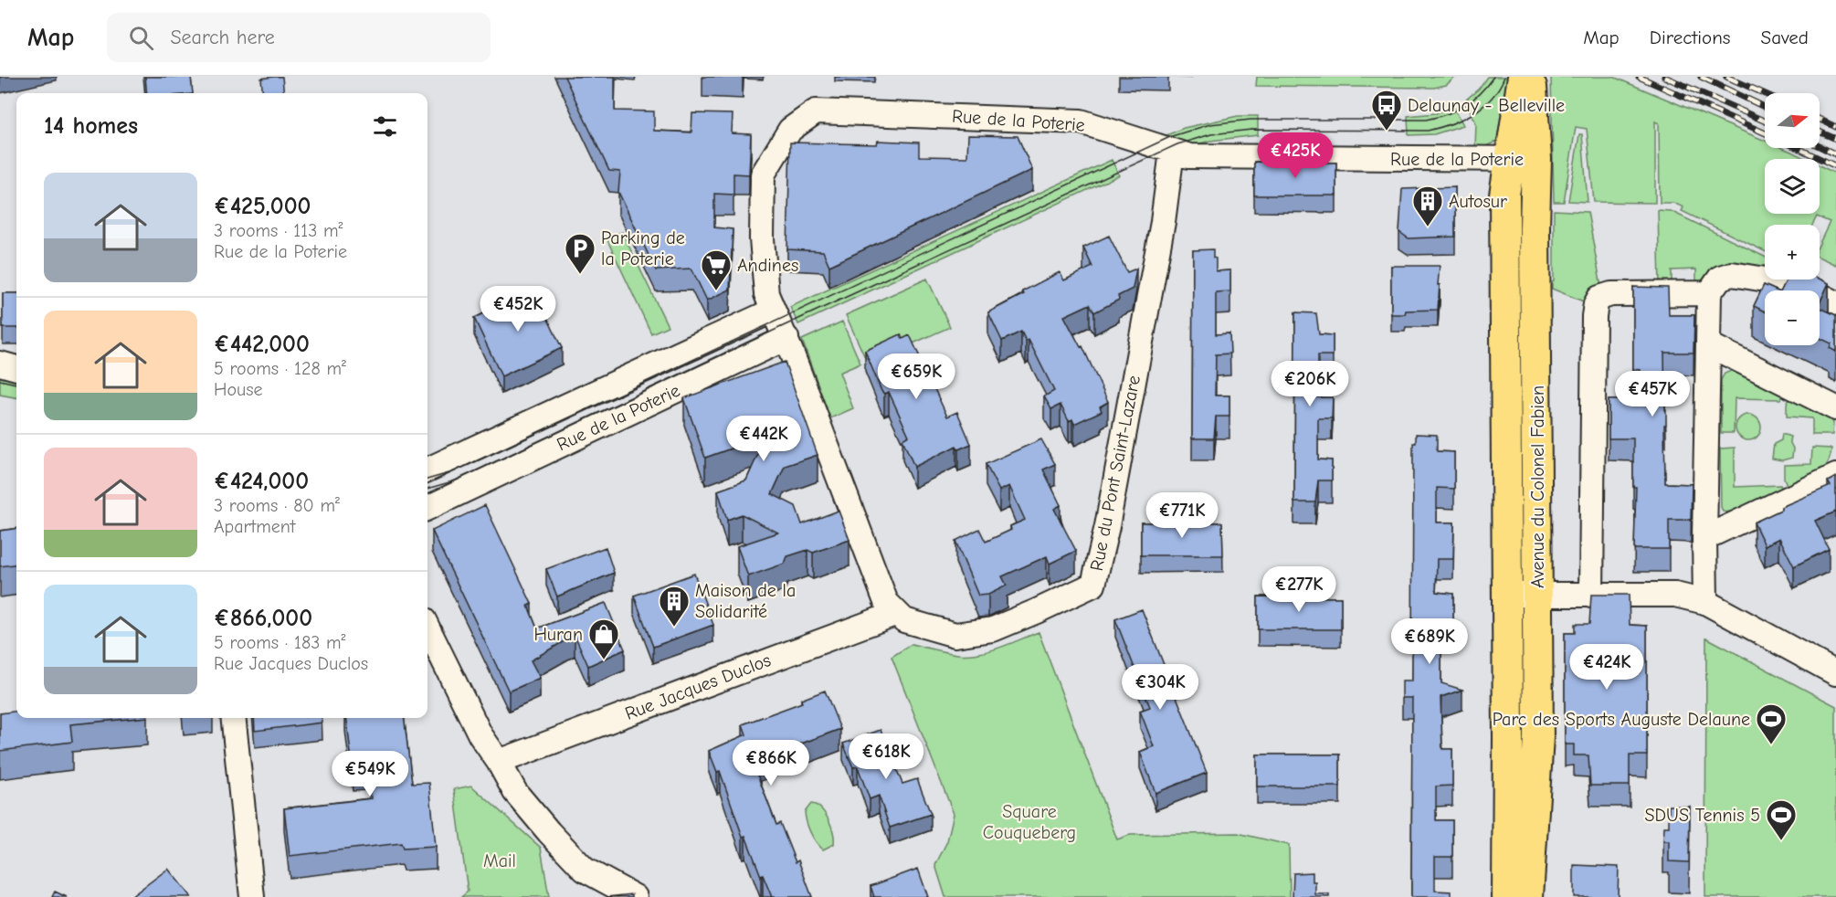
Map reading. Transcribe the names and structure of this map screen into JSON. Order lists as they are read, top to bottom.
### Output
{
  "streets": {
    "main road": ["Avenue du Colonel Fabien"],
    "street": ["Rue de la Poterie", "Rue du Pont Saint-Lazare", "Rue Jacques Duclos"]
  },
  "crossings": [
    ["Rue de la Poterie", "Rue du Pont Saint-Lazare"],
    ["Rue de la Poterie", "Avenue du Colonel Fabien"],
    ["Rue du Pont Saint-Lazare", "Rue Jacques Duclos"]
  ],
  "parks": ["Square Couqueberg", "Mail"],
  "places": {
    "bus stop": ["Delaunay - Belleville"],
    "building": ["Autosur", "Maison de la Solidarité"],
    "parking": ["Parking de la Poterie"],
    "supermarket": ["Andines"],
    "shop": ["Huran"],
    "sports": ["Parc des Sports Auguste Delaune", "SDUS Tennis 5"]
  },
  "north": "right",
  "page": {
    "header": "Map",
    "search": "Search here",
    "nav": ["Map", "Directions", "Saved"],
    "map_buttons": ["+", "−"],
    "heading": "14 homes",
    "price": [
      "€425K",
      "€452K",
      "€659K",
      "€206K",
      "€457K",
      "€442K",
      "€771K",
      "€277K",
      "€689K",
      "€424K",
      "€304K",
      "€618K",
      "€866K",
      "€549K"
    ],
    "list": [
      {
        "name": "€425,000",
        "note": "3 rooms · 113 m² · Rue de la Poterie"
      },
      {
        "name": "€442,000",
        "note": "5 rooms · 128 m² · House"
      },
      {
        "name": "€424,000",
        "note": "3 rooms · 80 m² · Apartment"
      },
      {
        "name": "€866,000",
        "note": "5 rooms · 183 m² · Rue Jacques Duclos"
      }
    ]
  }
}
